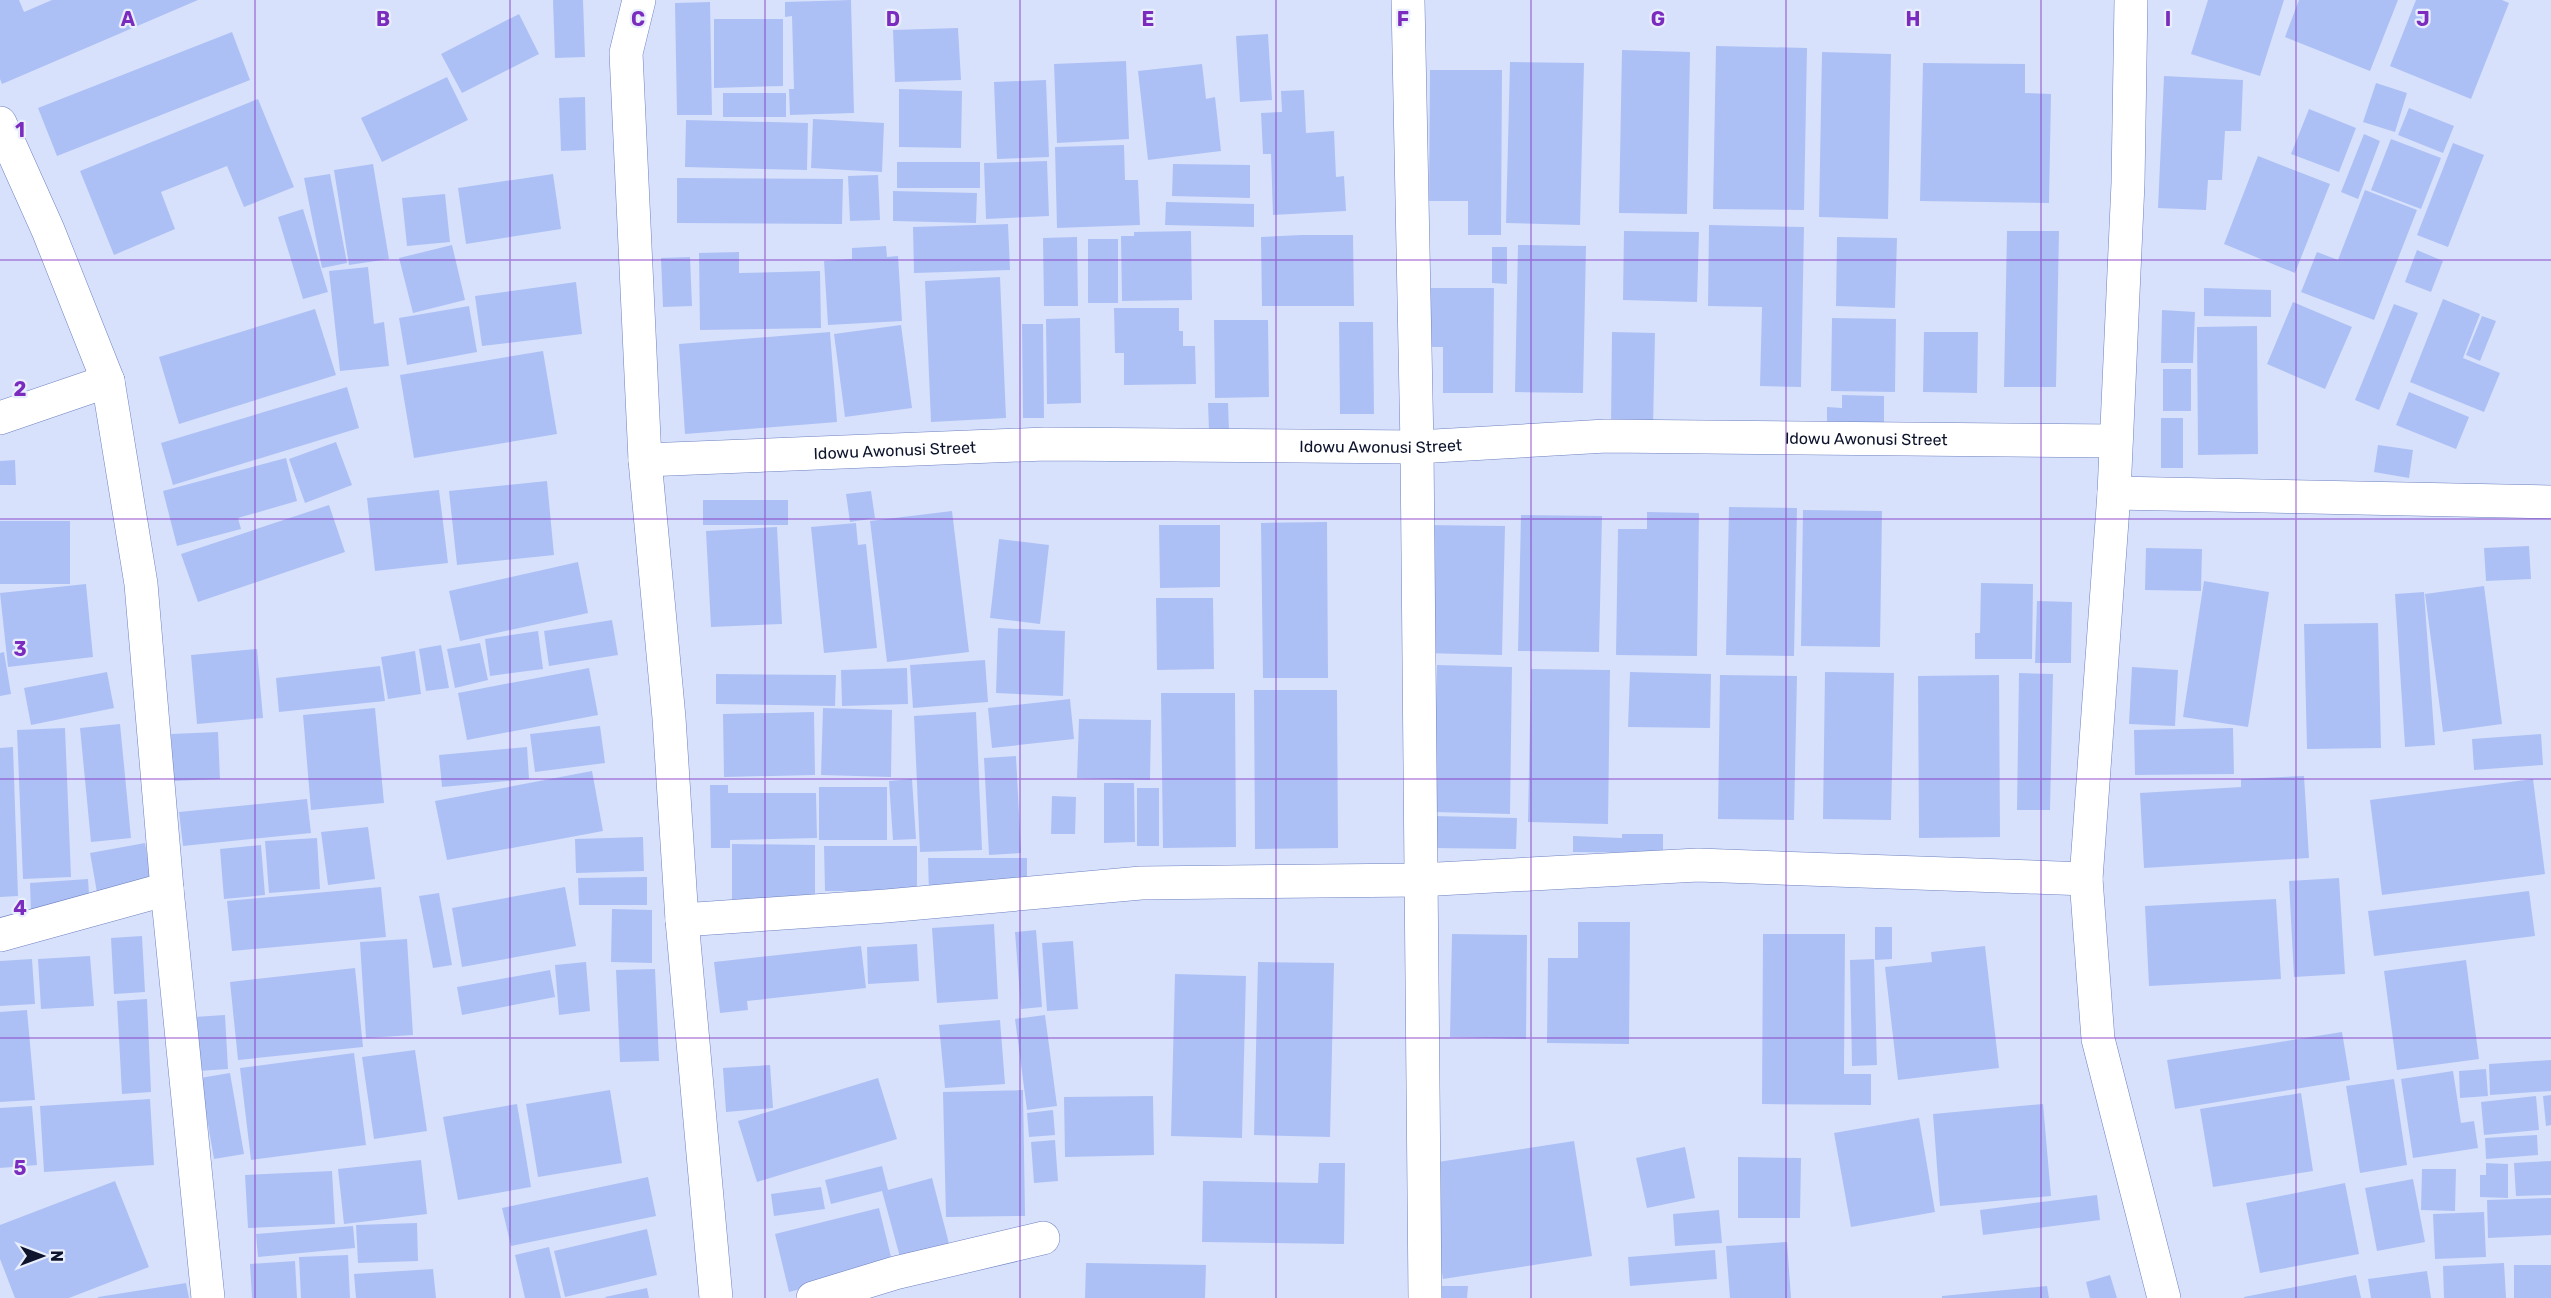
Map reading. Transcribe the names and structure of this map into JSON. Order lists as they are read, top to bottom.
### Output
{
  "streets": {
    "street": ["Idowu Awonusi Street"]
  },
  "north": "right",
  "grid": {
    "columns": [
      "A",
      "B",
      "C",
      "D",
      "E",
      "F",
      "G",
      "H",
      "I",
      "J"
    ],
    "rows": [
      "1",
      "2",
      "3",
      "4",
      "5"
    ]
  }
}
